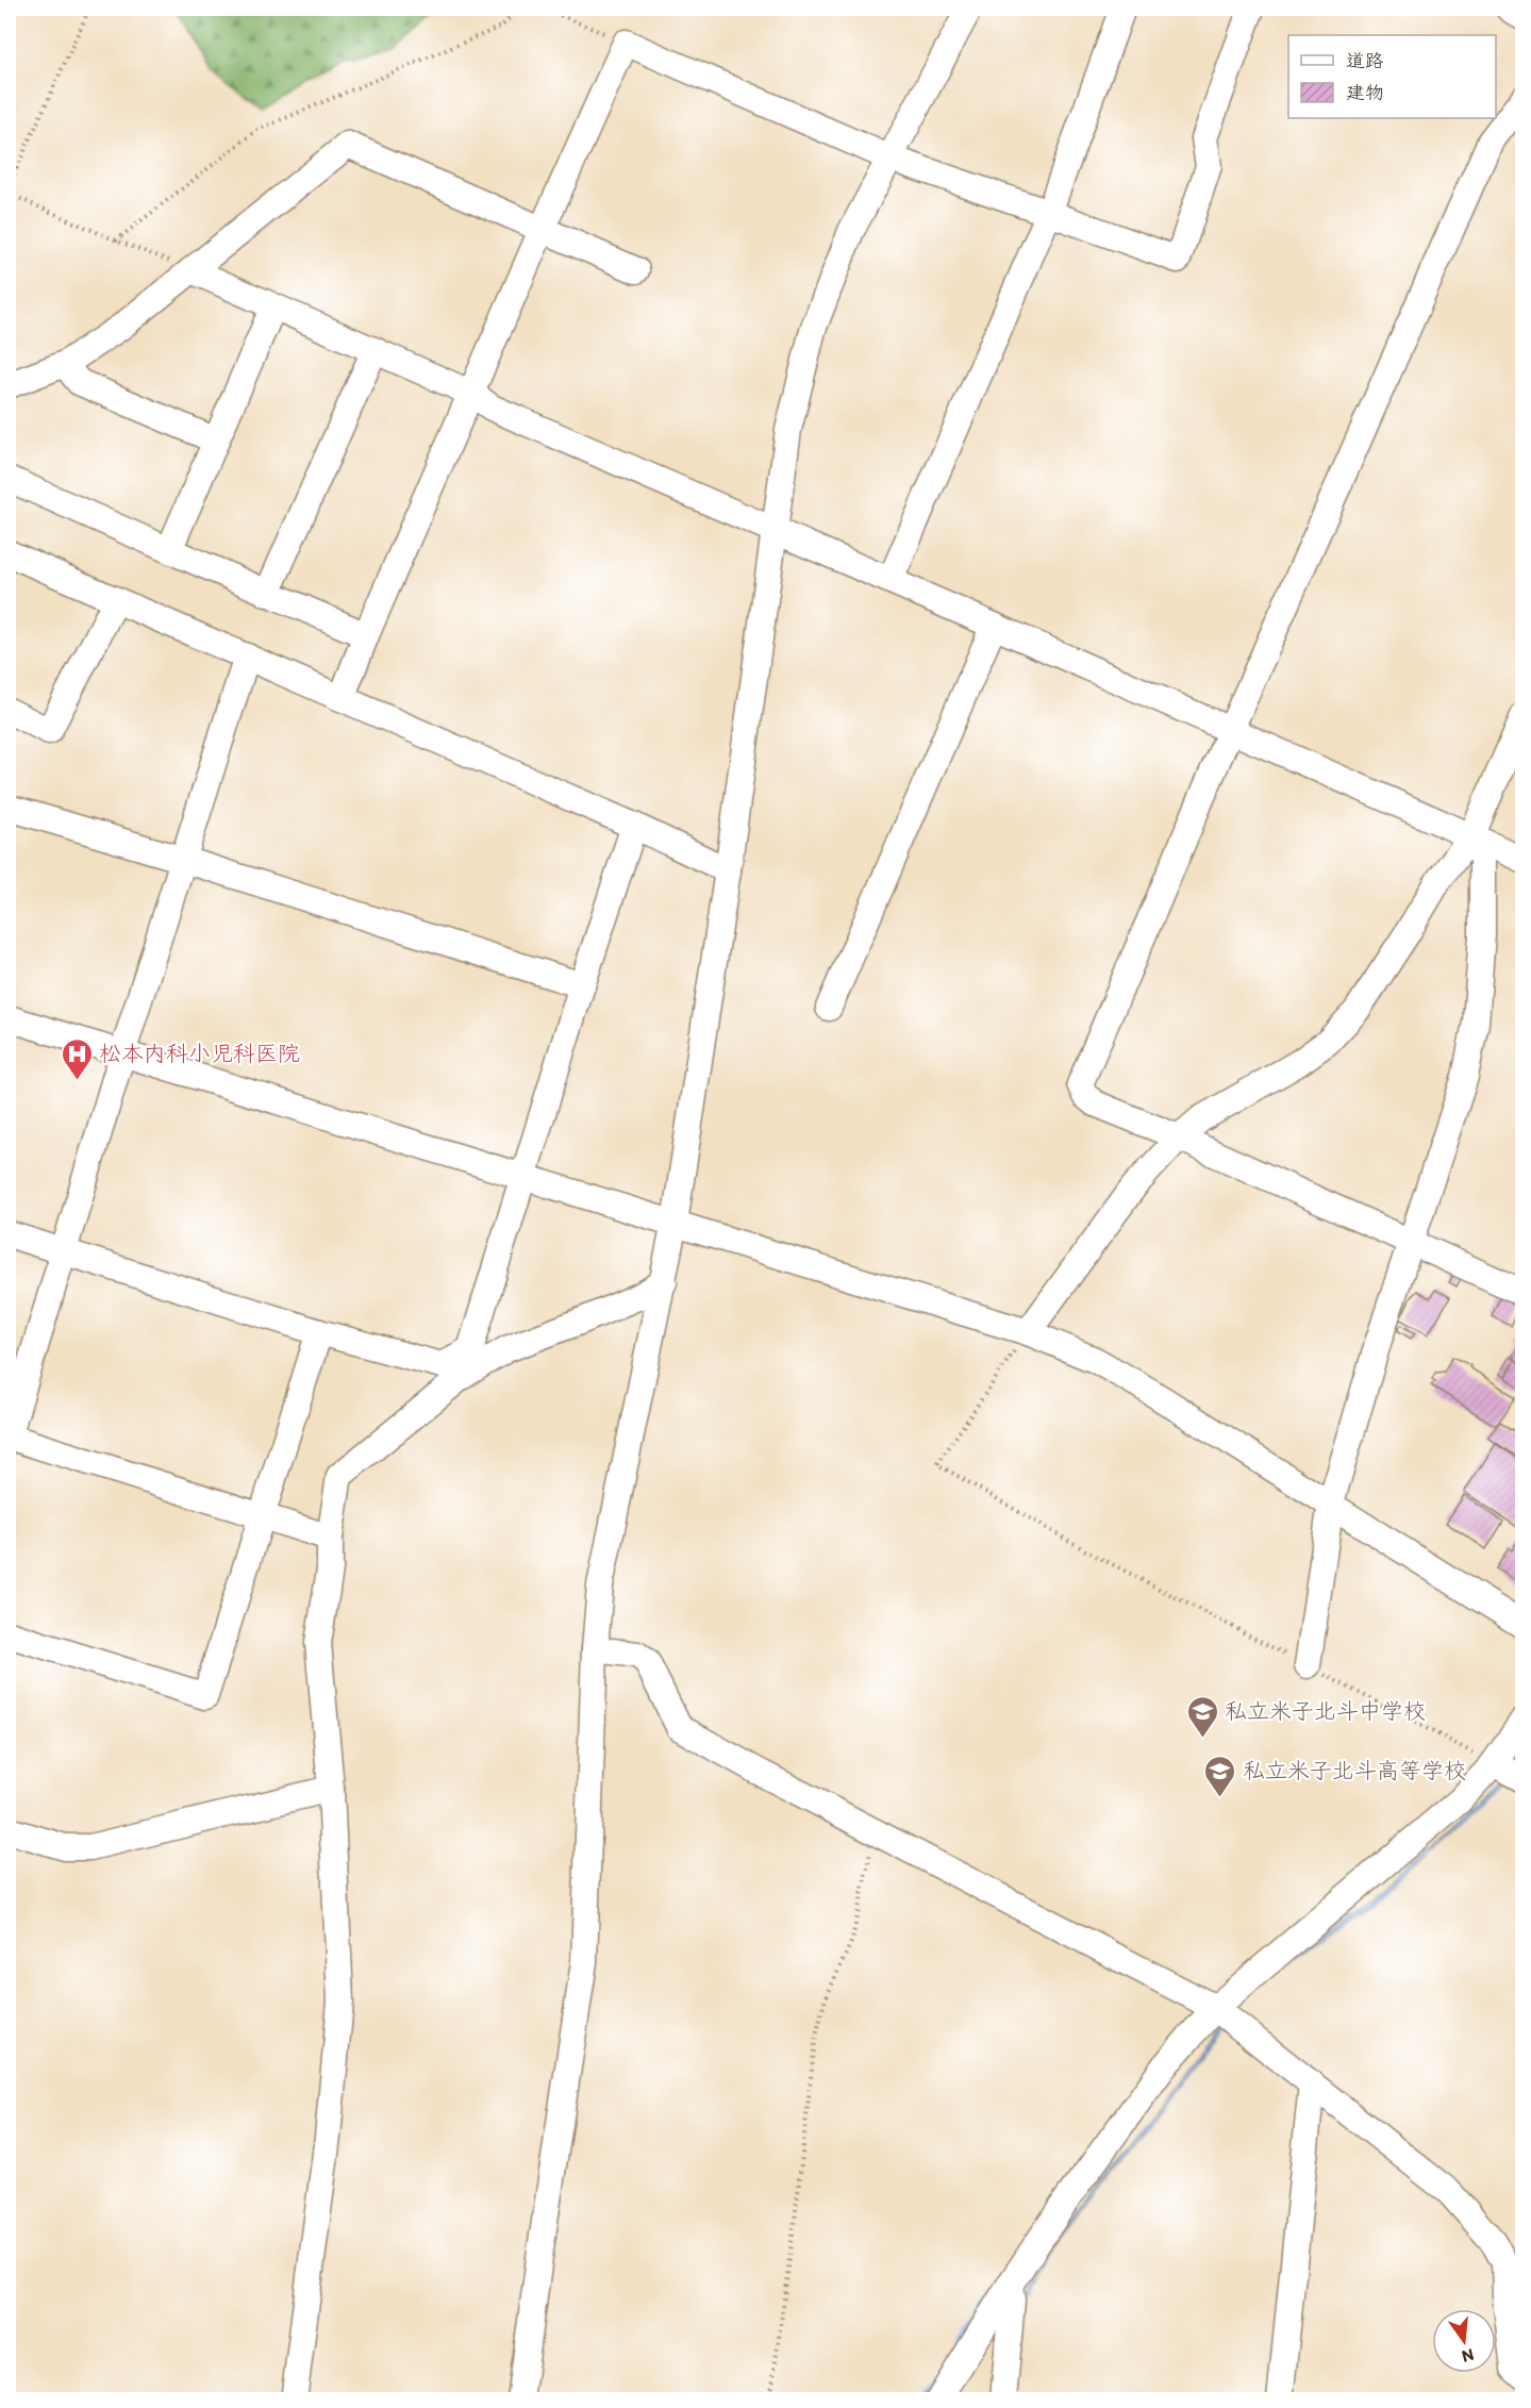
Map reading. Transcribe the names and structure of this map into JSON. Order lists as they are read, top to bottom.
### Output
{
  "places": {
    "hospital": ["松本内科小児科医院"],
    "school or university": ["私立米子北斗中学校", "私立米子北斗高等学校"]
  },
  "legend": ["道路", "建物"],
  "north": "bottom"
}
